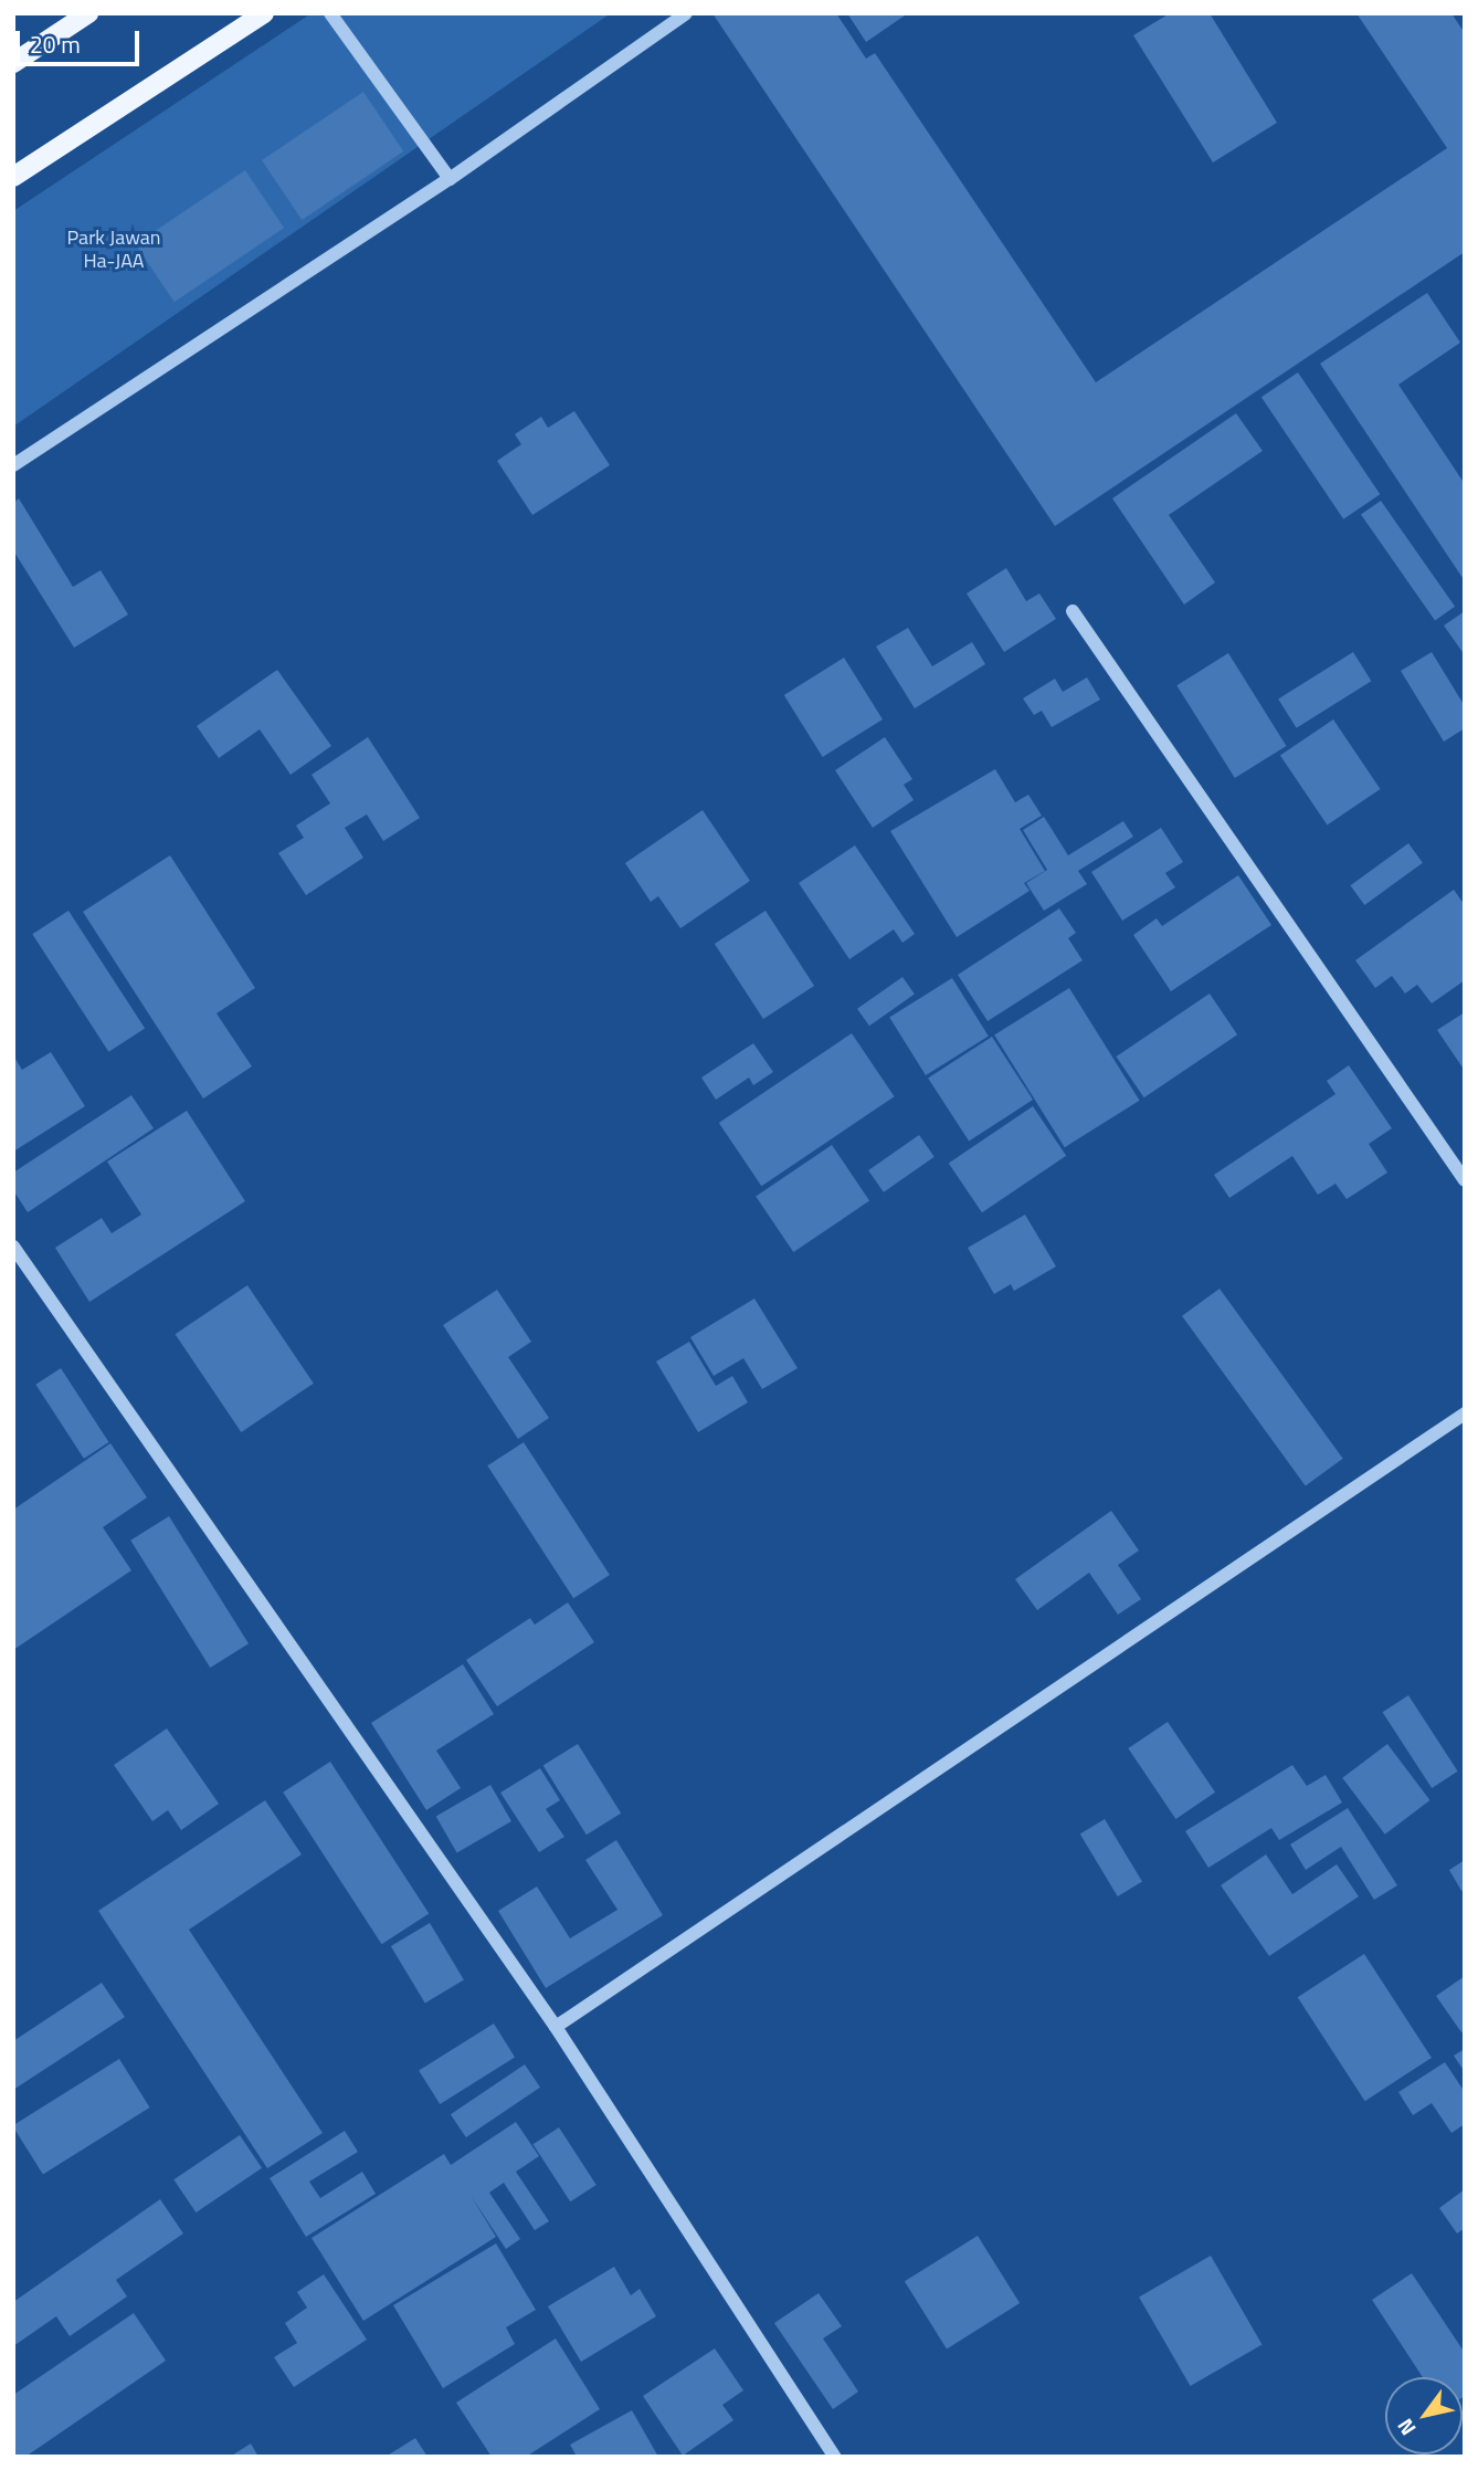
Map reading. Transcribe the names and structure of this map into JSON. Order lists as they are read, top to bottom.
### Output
{
  "parks": ["Park Jawan Ha-JAA"],
  "scale_bar": "20 m",
  "north": "bottom left"
}
